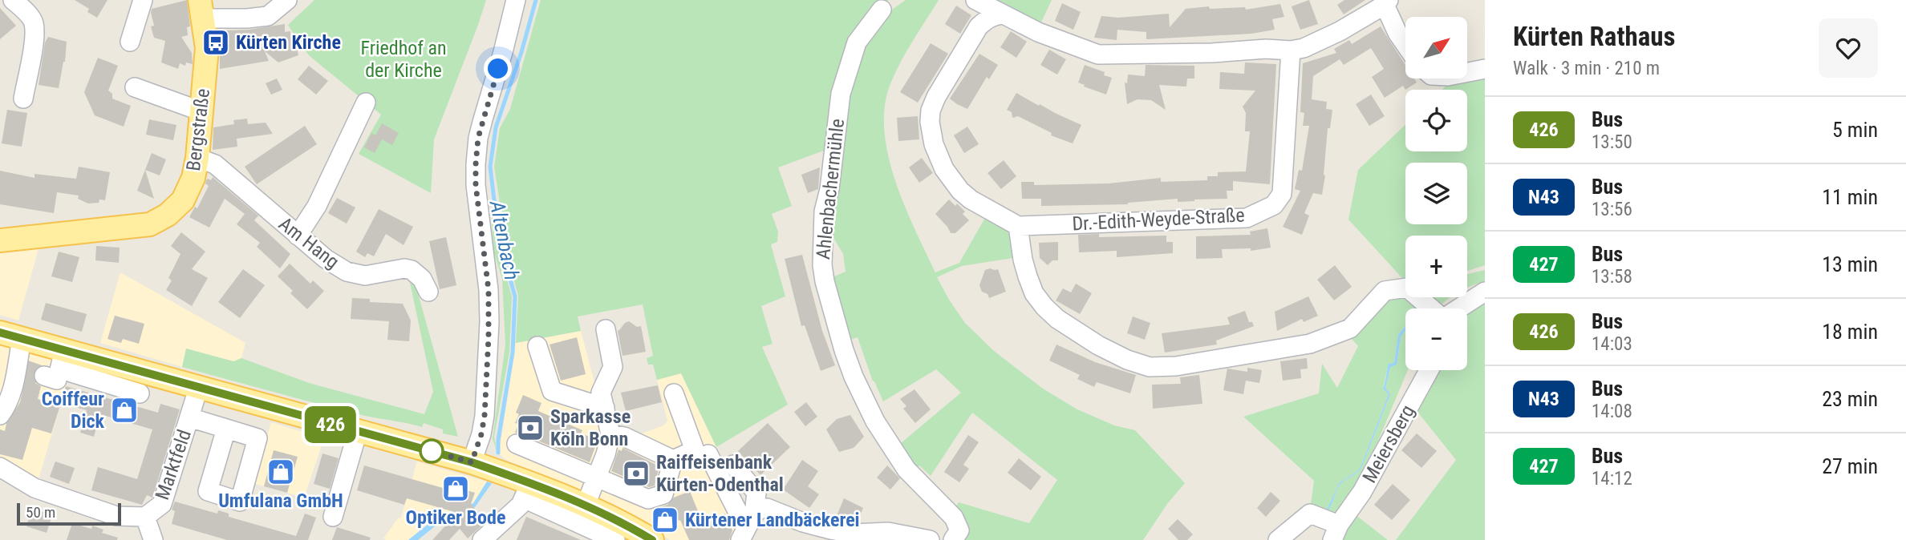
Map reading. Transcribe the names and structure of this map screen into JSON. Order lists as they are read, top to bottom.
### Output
{
  "streets": {
    "main road": ["Bergstraße"],
    "street": [
      "Ahlenbachermühle",
      "Dr.-Edith-Weyde-Straße",
      "Am Hang",
      "Meiersberg",
      "Marktfeld"
    ]
  },
  "crossings": [
    ["Bergstraße", "Am Hang"]
  ],
  "water": ["Altenbach"],
  "parks": ["Friedhof an der Kirche"],
  "places": {
    "bus stop": ["Kürten Kirche"],
    "shop": [
      "Coiffeur Dick",
      "Umfulana GmbH",
      "Optiker Bode",
      "Kürtener Landbäckerei"
    ],
    "bank": ["Sparkasse Köln Bonn", "Raiffeisenbank Kürten-Odenthal"]
  },
  "lines": ["bus line 426"],
  "scale_bar": "50 m",
  "north": "top right",
  "page": {
    "on_map": "426",
    "heading": ["Kürten Rathaus", "Walk · 3 min · 210 m"],
    "map_buttons": ["+", "−"],
    "list": [
      {
        "mark": "426",
        "name": "Bus",
        "note": "13:50",
        "value": "5 min"
      },
      {
        "mark": "N43",
        "name": "Bus",
        "note": "13:56",
        "value": "11 min"
      },
      {
        "mark": "427",
        "name": "Bus",
        "note": "13:58",
        "value": "13 min"
      },
      {
        "mark": "426",
        "name": "Bus",
        "note": "14:03",
        "value": "18 min"
      },
      {
        "mark": "N43",
        "name": "Bus",
        "note": "14:08",
        "value": "23 min"
      },
      {
        "mark": "427",
        "name": "Bus",
        "note": "14:12",
        "value": "27 min"
      }
    ],
    "scale": "50 m"
  }
}
